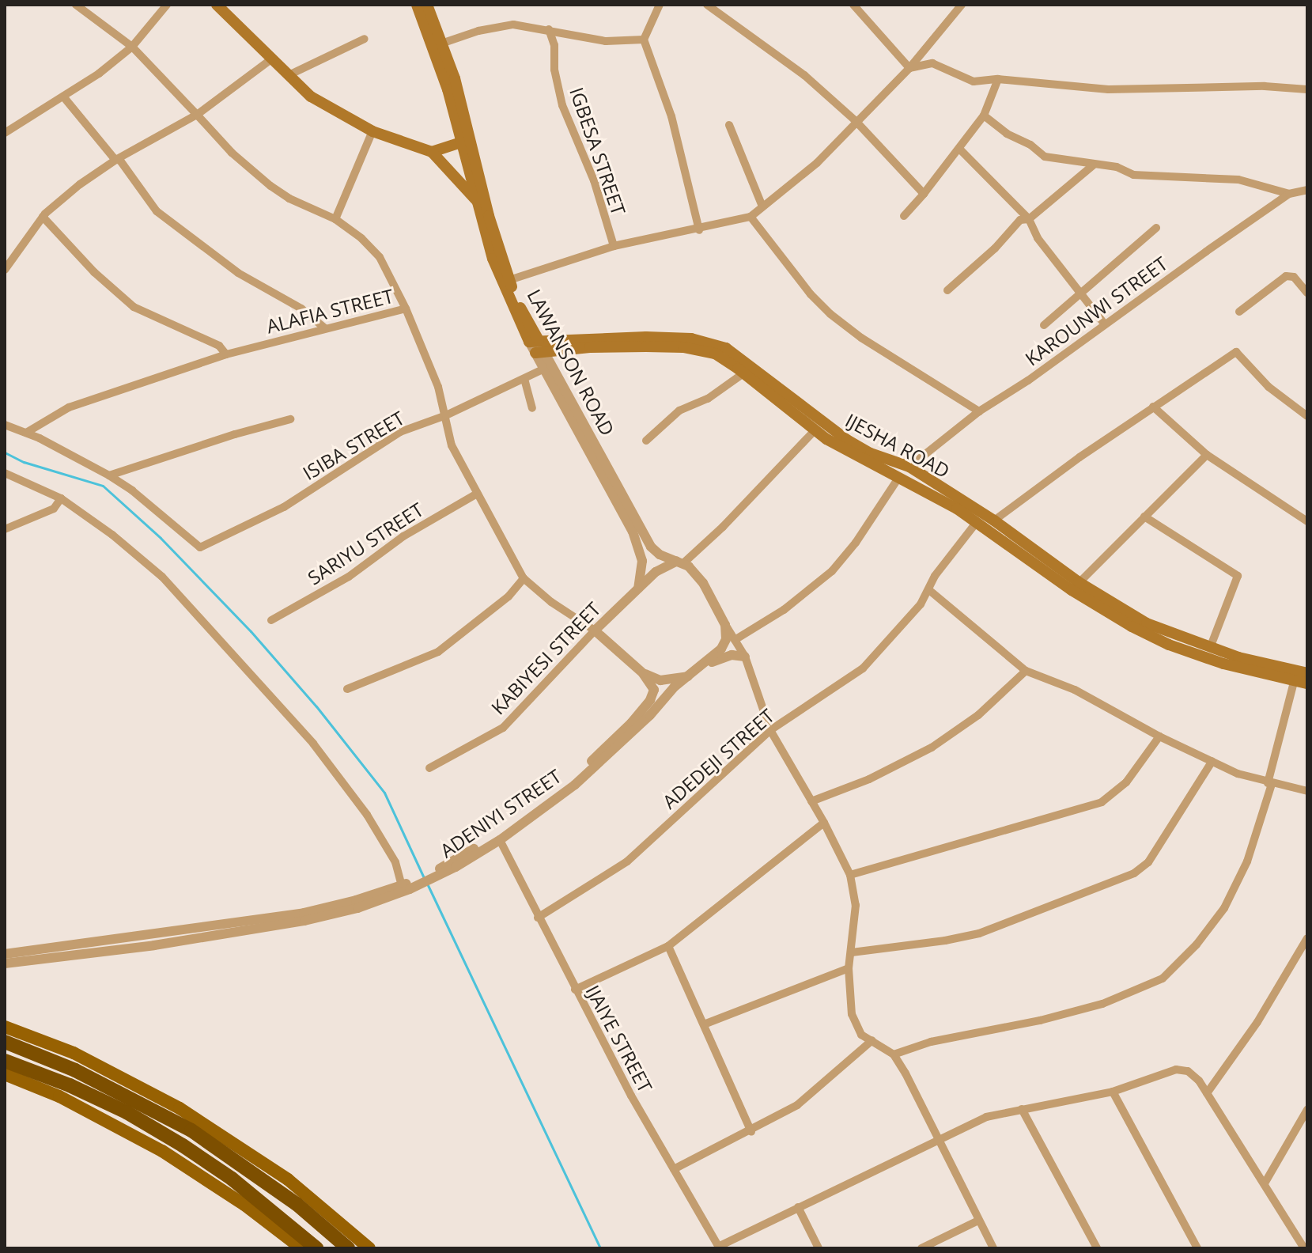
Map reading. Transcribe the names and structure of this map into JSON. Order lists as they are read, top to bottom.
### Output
{
  "streets": {
    "main road": ["LAWANSON ROAD", "IJESHA ROAD"],
    "street": [
      "IGBESA STREET",
      "ALAFIA STREET",
      "KAROUNWI STREET",
      "ISIBA STREET",
      "SARIYU STREET",
      "KABIYESI STREET",
      "ADEDEJI STREET",
      "ADENIYI STREET",
      "IJAIYE STREET"
    ]
  },
  "crossings": [
    ["KAROUNWI STREET", "IJESHA ROAD"],
    ["LAWANSON ROAD", "IJESHA ROAD"],
    ["LAWANSON ROAD", "KABIYESI STREET"],
    ["LAWANSON ROAD", "ADENIYI STREET"],
    ["IJESHA ROAD", "ADEDEJI STREET"],
    ["KABIYESI STREET", "ADENIYI STREET"],
    ["ADEDEJI STREET", "IJAIYE STREET"],
    ["ADENIYI STREET", "IJAIYE STREET"]
  ]
}
